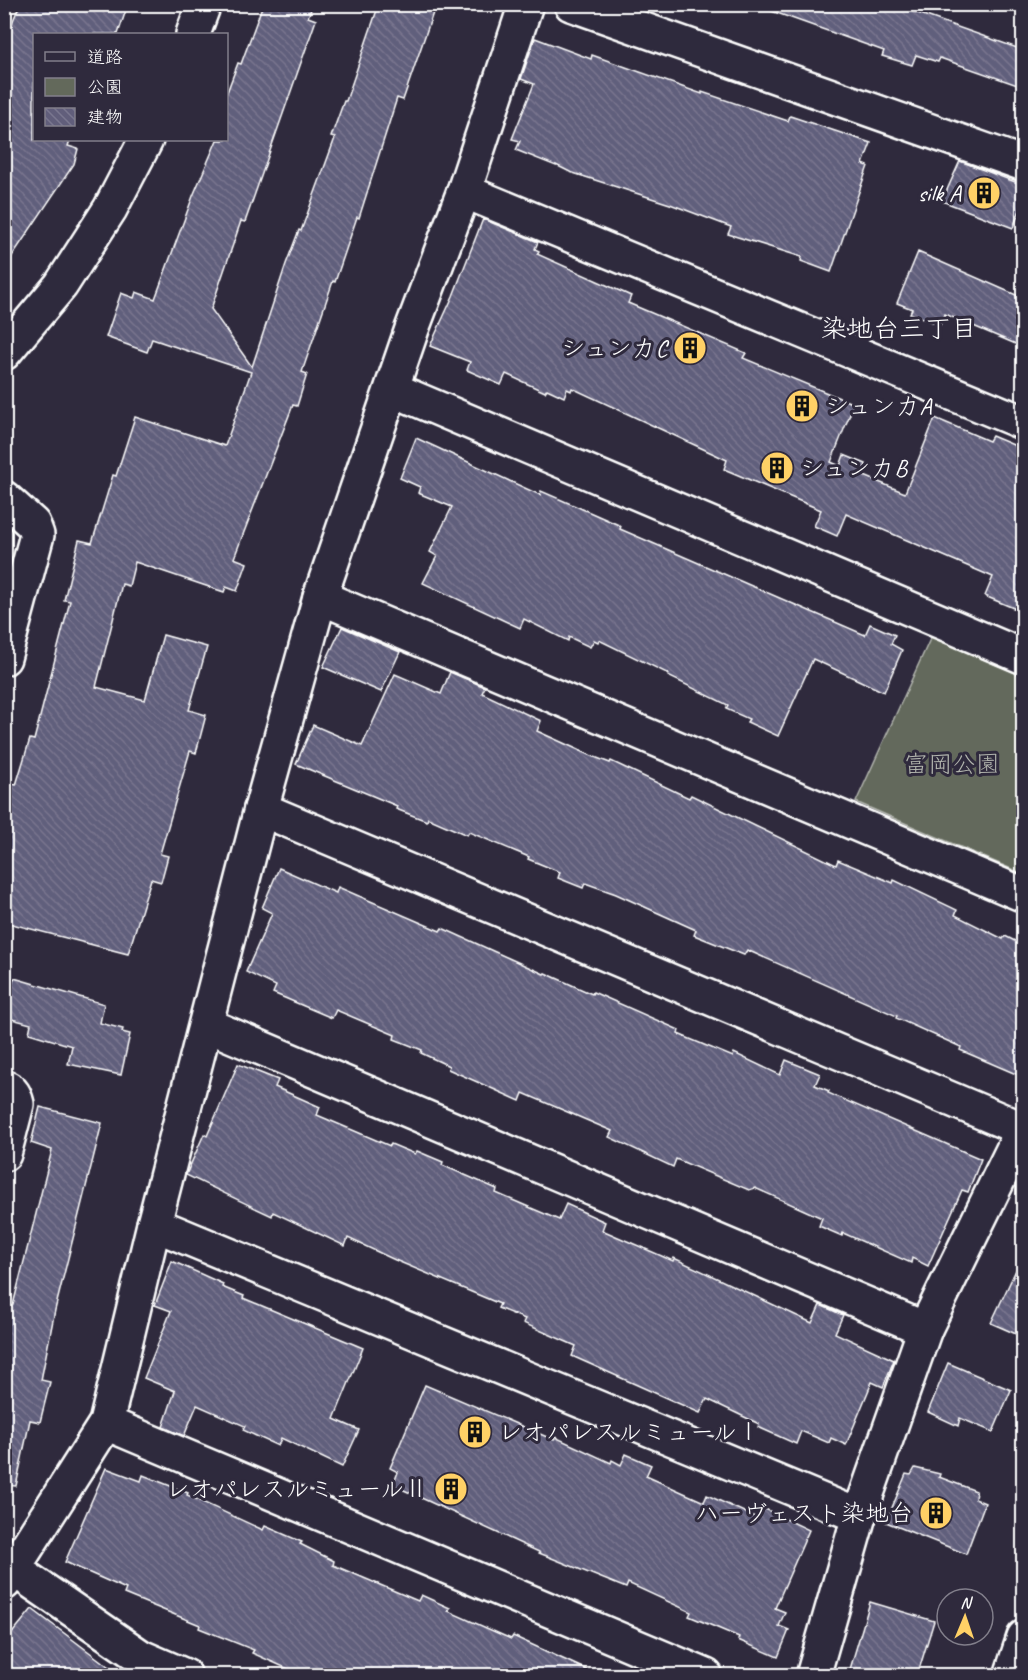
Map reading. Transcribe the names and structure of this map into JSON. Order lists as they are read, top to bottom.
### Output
{
  "districts": ["染地台三丁目"],
  "parks": ["富岡公園"],
  "places": {
    "building": [
      "silk A",
      "シュンカC",
      "シュンカA",
      "シュンカB",
      "レオパレスルミュールⅠ",
      "レオパレスルミュールⅡ",
      "ハーヴェスト染地台"
    ]
  },
  "legend": ["道路", "公園", "建物"],
  "north": "top"
}
